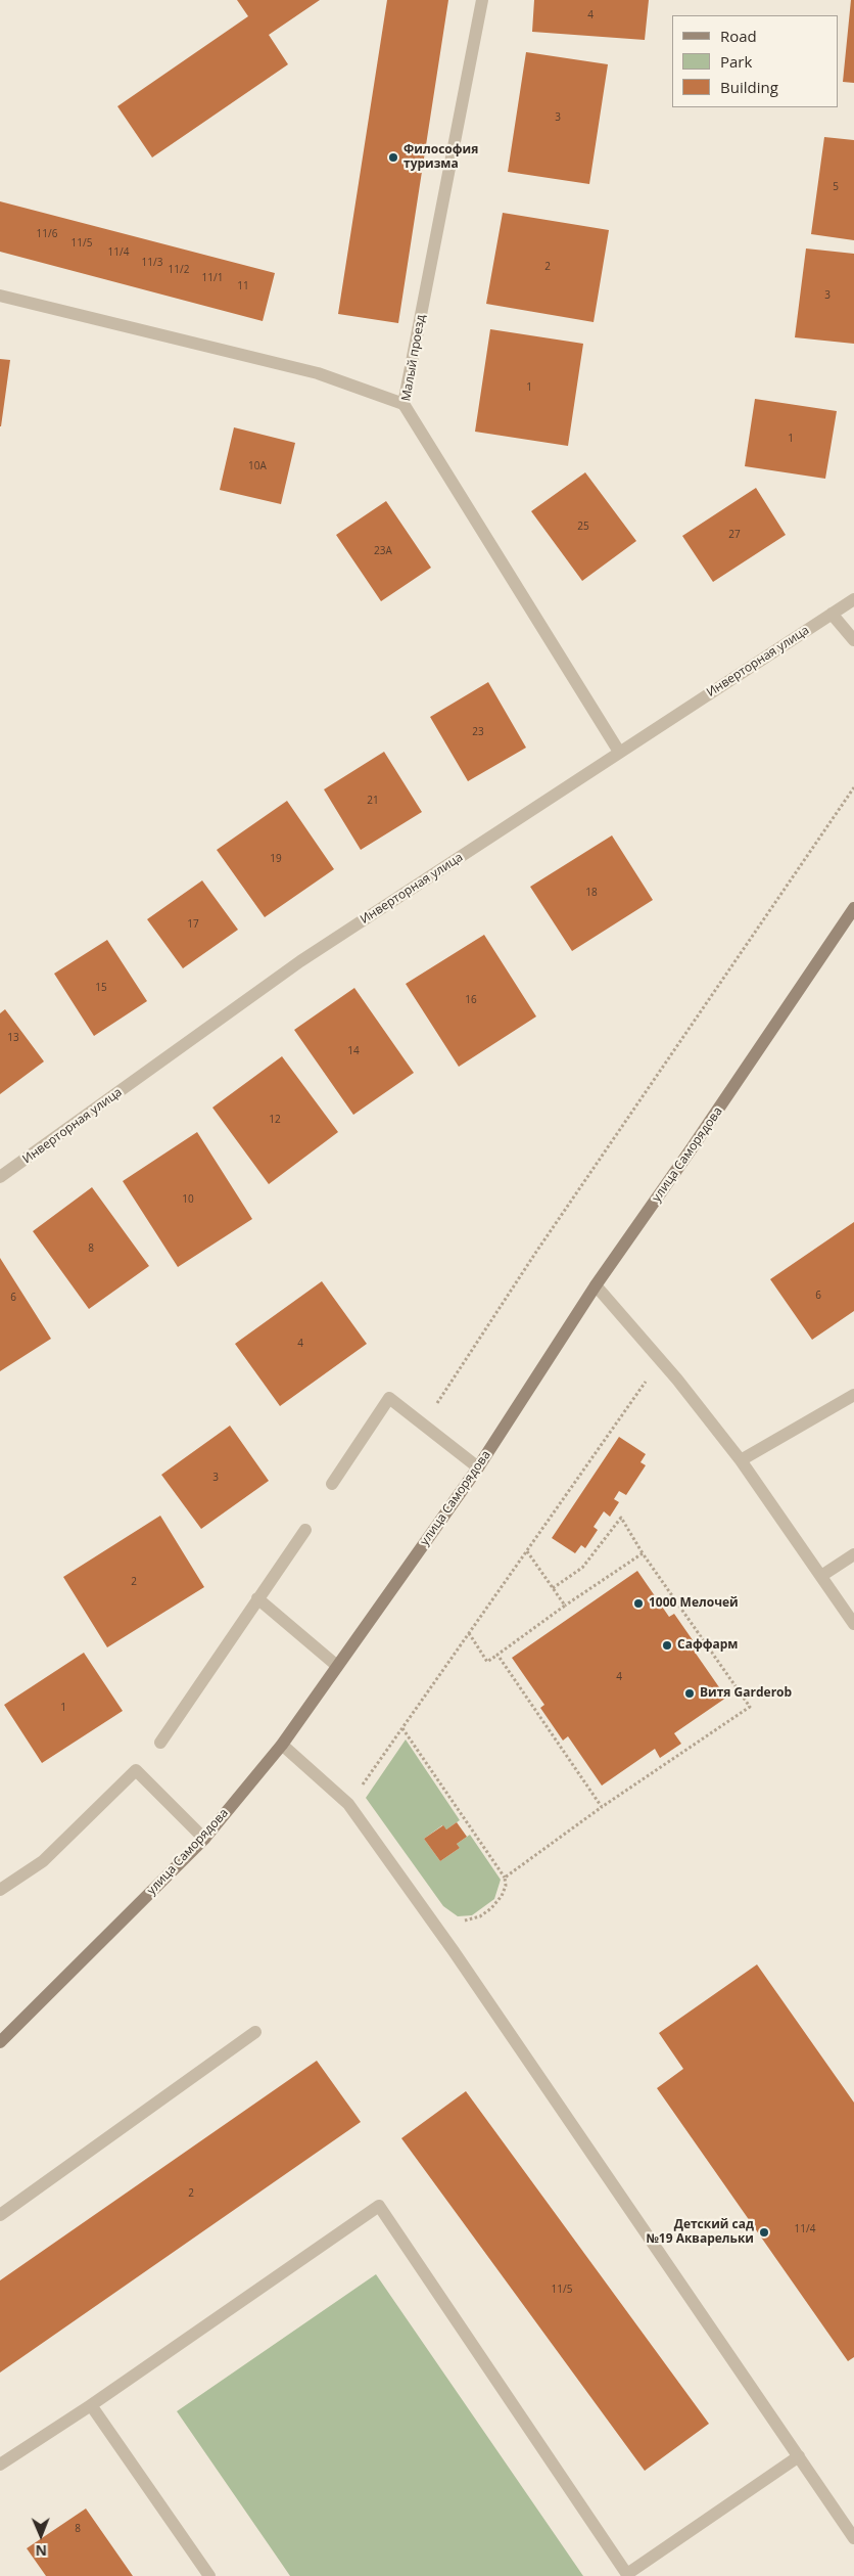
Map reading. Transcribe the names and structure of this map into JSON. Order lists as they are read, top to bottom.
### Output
{
  "streets": {
    "street": ["Малый проезд", "Инверторная улица", "улица Саморядова"]
  },
  "crossings": [
    ["Малый проезд", "Инверторная улица"]
  ],
  "places": [
    "Философия туризма",
    "1000 Мелочей",
    "Саффарм",
    "Витя Garderob",
    "Детский сад №19 Акварельки"
  ],
  "house_numbers": [
    "4",
    "3",
    "5",
    "11/6",
    "11/5",
    "11/4",
    "11/3",
    "2",
    "11/2",
    "11/1",
    "11",
    "3",
    "1",
    "1",
    "10А",
    "25",
    "27",
    "23А",
    "23",
    "21",
    "19",
    "18",
    "17",
    "15",
    "16",
    "13",
    "14",
    "12",
    "10",
    "8",
    "6",
    "6",
    "4",
    "3",
    "2",
    "4",
    "1",
    "2",
    "11/4",
    "11/5",
    "8"
  ],
  "legend": ["Road", "Park", "Building"],
  "north": "bottom"
}
